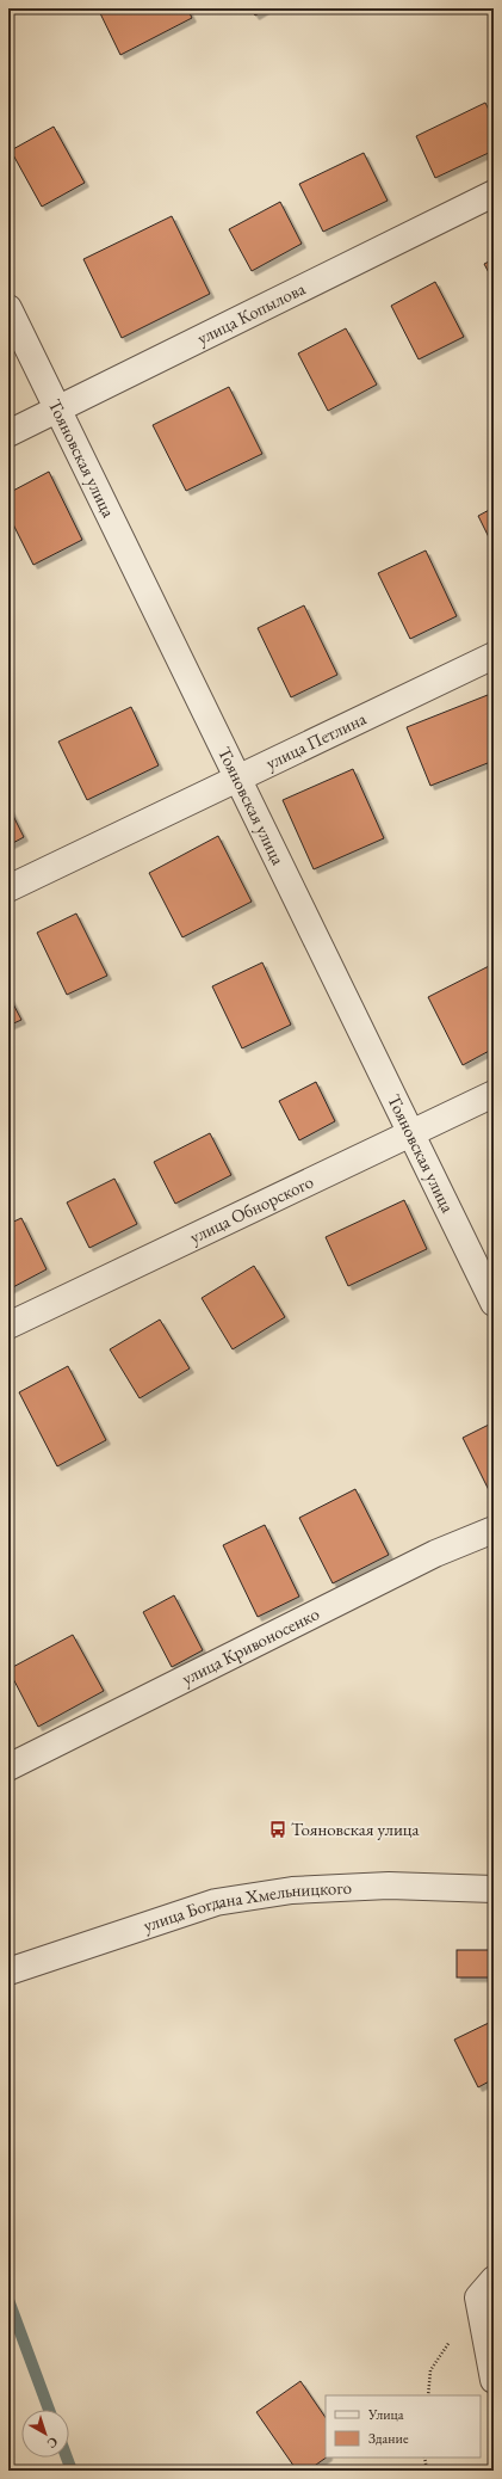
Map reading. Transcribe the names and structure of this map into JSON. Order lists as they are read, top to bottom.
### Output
{
  "streets": {
    "street": [
      "улица Копылова",
      "Тояновская улица",
      "улица Петлина",
      "улица Обнорского",
      "улица Кривоносенко",
      "улица Богдана Хмельницкого"
    ]
  },
  "crossings": [
    ["улица Копылова", "Тояновская улица"],
    ["Тояновская улица", "улица Петлина"],
    ["Тояновская улица", "улица Обнорского"]
  ],
  "places": {
    "bus stop": ["Тояновская улица"]
  },
  "legend": ["Улица", "Здание"],
  "north": "bottom right"
}
